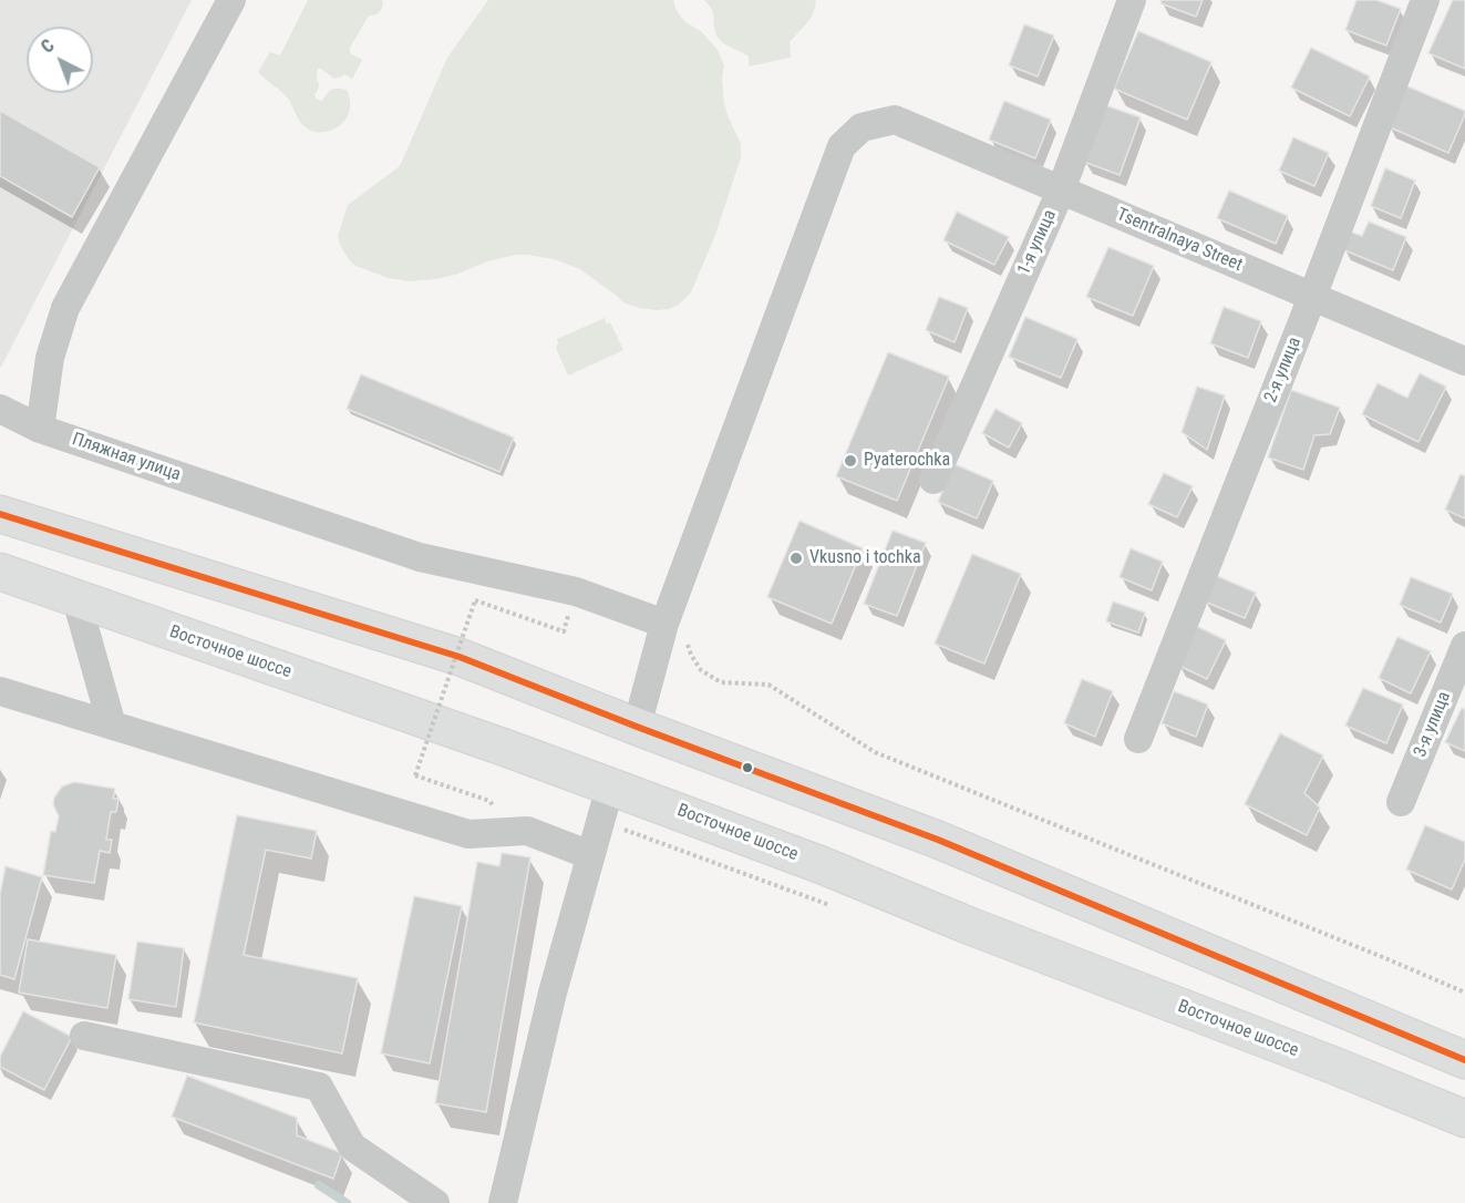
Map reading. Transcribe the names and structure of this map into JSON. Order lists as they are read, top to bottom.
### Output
{
  "streets": {
    "highway": ["Восточное шоссе"],
    "street": [
      "Tsentralnaya Street",
      "1-я улица",
      "2-я улица",
      "Пляжная улица",
      "3-я улица"
    ]
  },
  "crossings": [
    ["Tsentralnaya Street", "1-я улица"],
    ["Tsentralnaya Street", "2-я улица"],
    ["Tsentralnaya Street", "Пляжная улица"]
  ],
  "places": ["Pyaterochka", "Vkusno i tochka"],
  "north": "top left"
}
